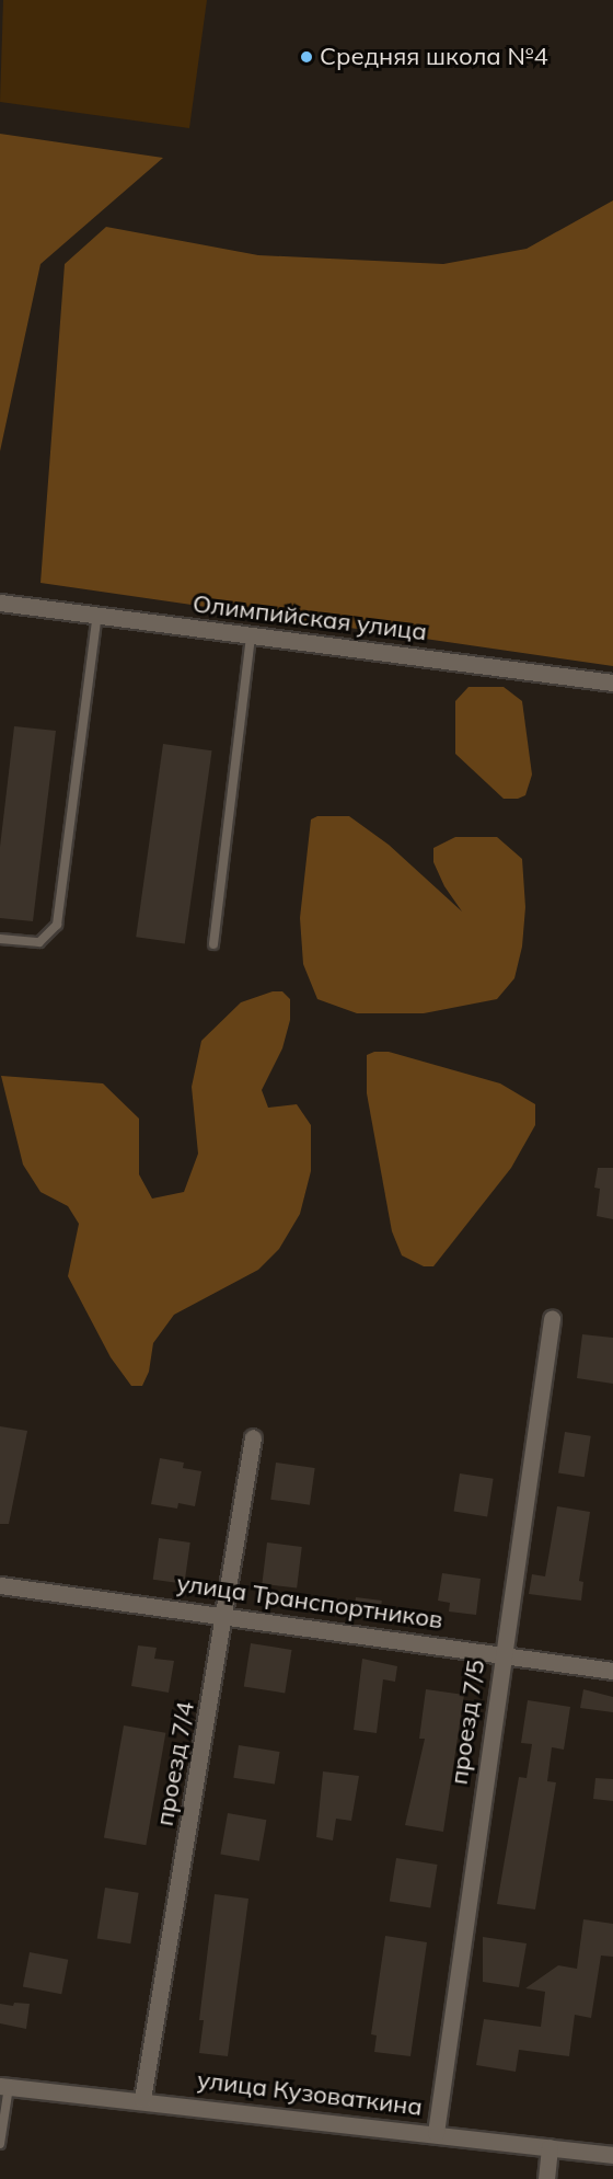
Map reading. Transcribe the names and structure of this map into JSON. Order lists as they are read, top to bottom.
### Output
{
  "streets": {
    "street": [
      "Олимпийская улица",
      "улица Транспортников",
      "проезд 7/5",
      "проезд 7/4",
      "улица Кузоваткина"
    ]
  },
  "crossings": [
    ["улица Транспортников", "проезд 7/5"],
    ["улица Транспортников", "проезд 7/4"],
    ["проезд 7/5", "улица Кузоваткина"],
    ["проезд 7/4", "улица Кузоваткина"]
  ],
  "places": ["Средняя школа №4"]
}
